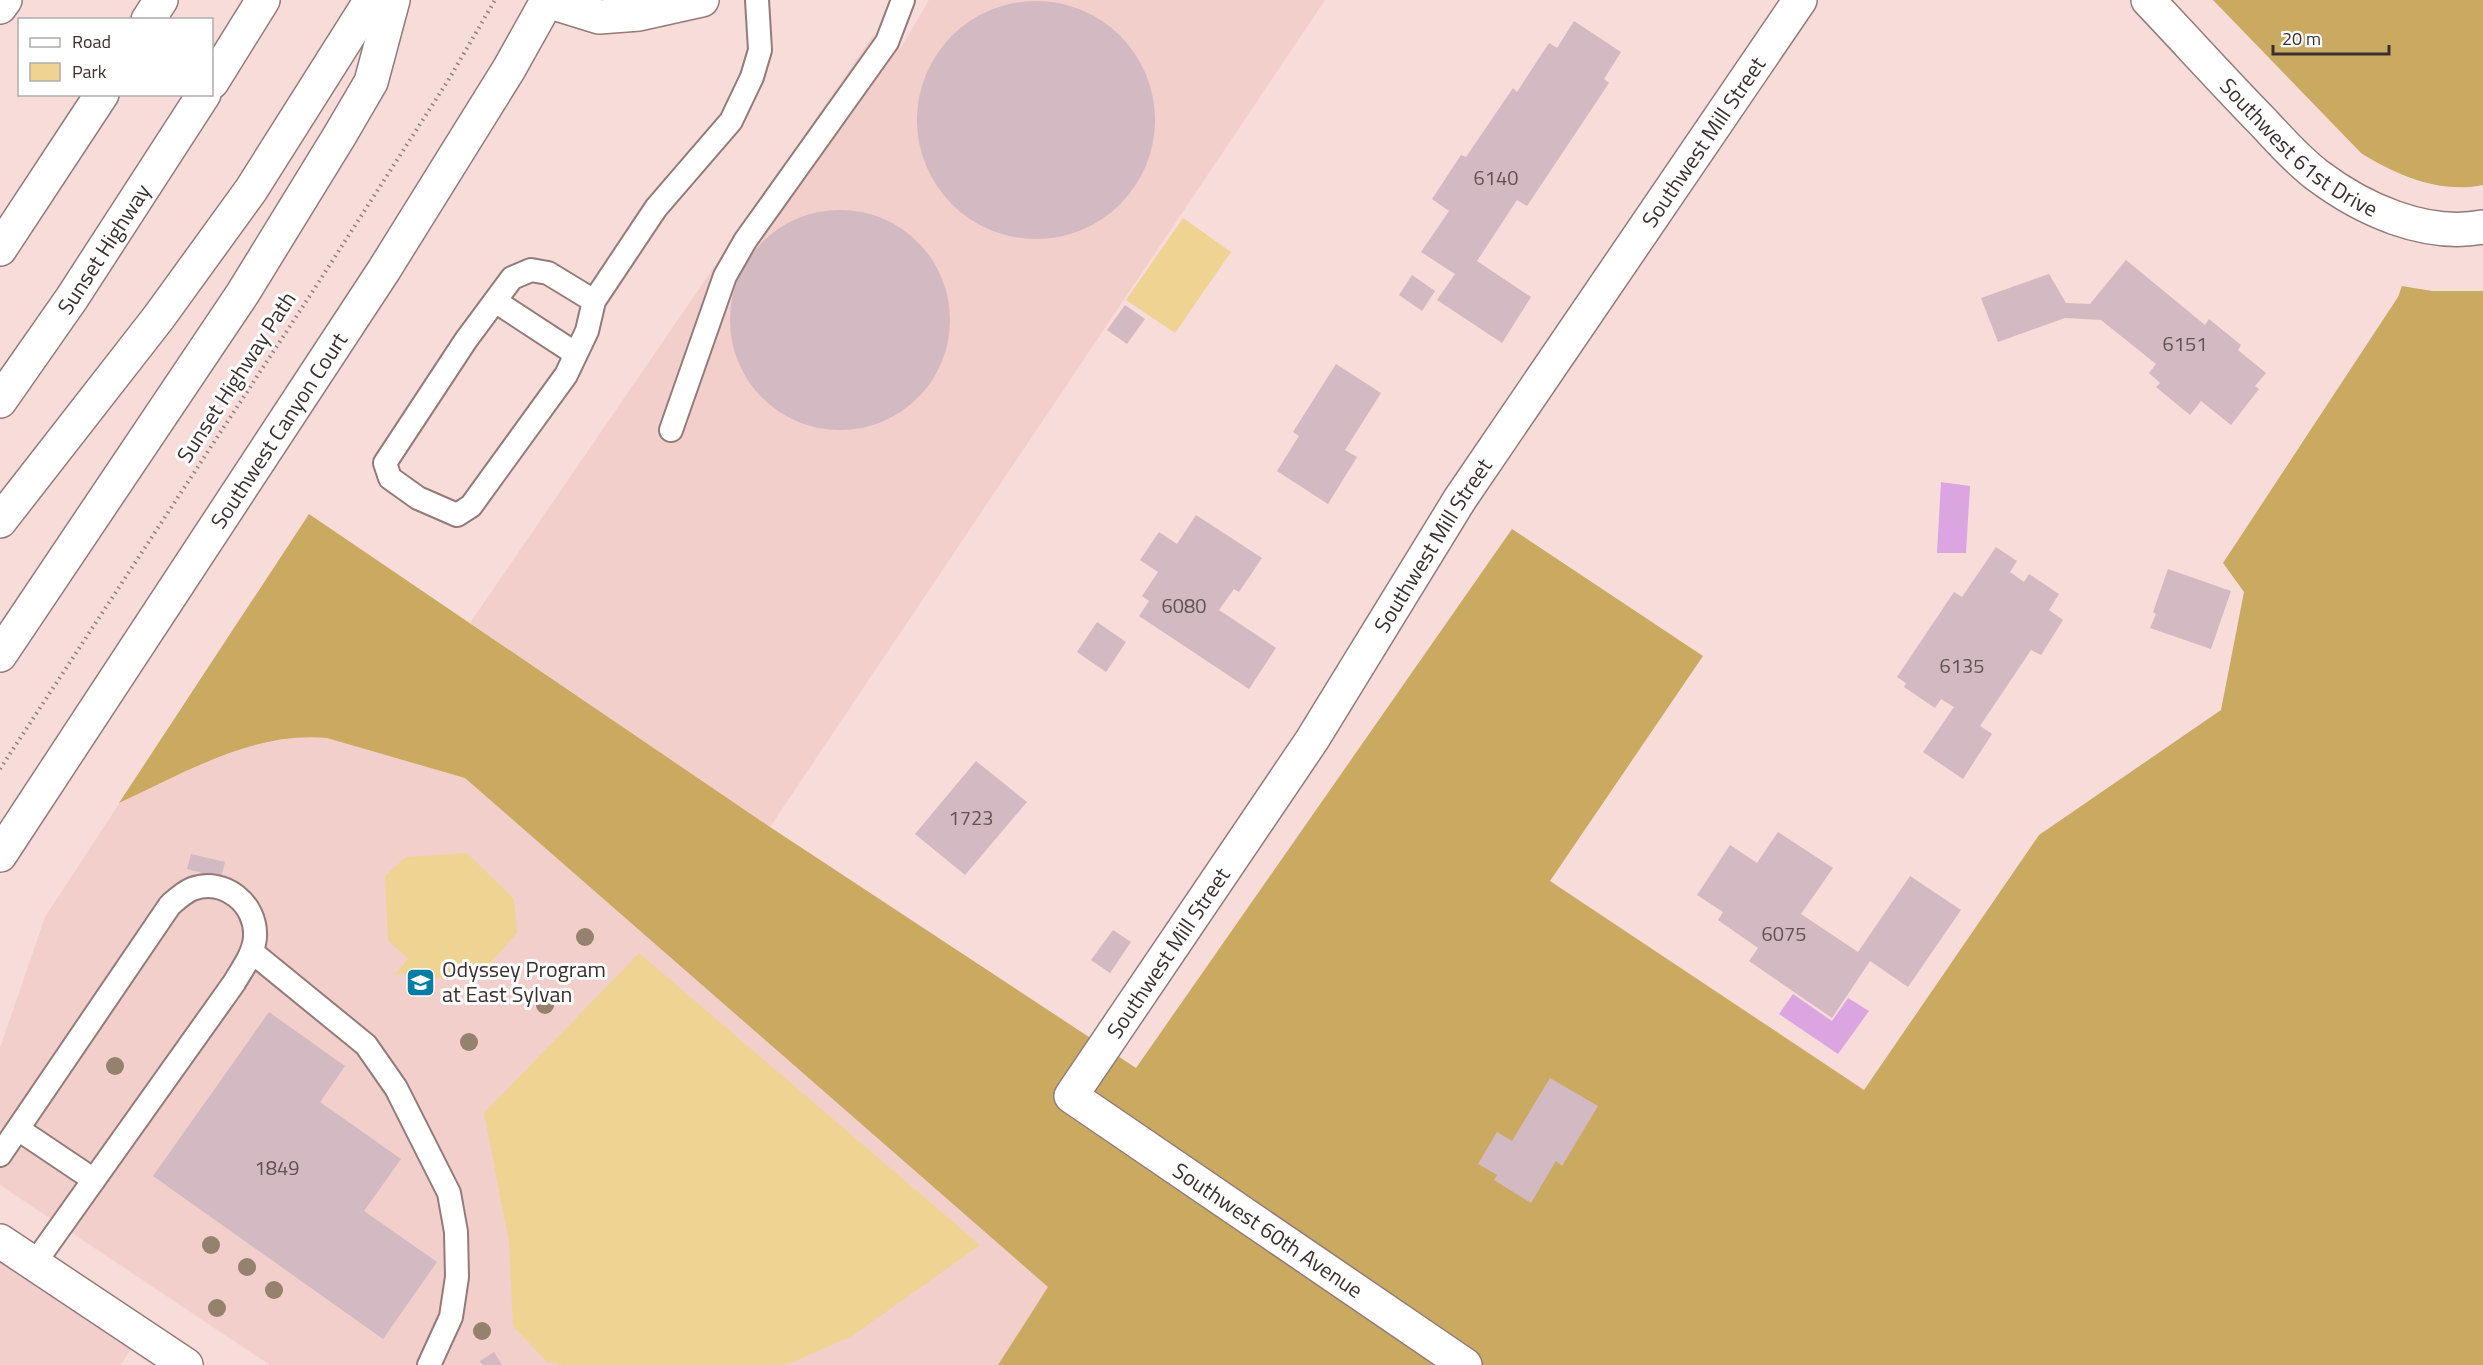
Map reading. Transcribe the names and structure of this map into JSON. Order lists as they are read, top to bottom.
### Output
{
  "streets": {
    "main road": [
      "Southwest Mill Street",
      "Southwest 61st Drive",
      "Sunset Highway",
      "Southwest Canyon Court",
      "Southwest 60th Avenue"
    ],
    "path": ["Sunset Highway Path"]
  },
  "crossings": [
    ["Southwest Mill Street", "Southwest 60th Avenue"]
  ],
  "places": {
    "school or university": ["Odyssey Program at East Sylvan"]
  },
  "house_numbers": [
    "6140",
    "6151",
    "6080",
    "6135",
    "1723",
    "6075",
    "1849"
  ],
  "legend": ["Road", "Park"],
  "scale_bar": "20 m"
}
